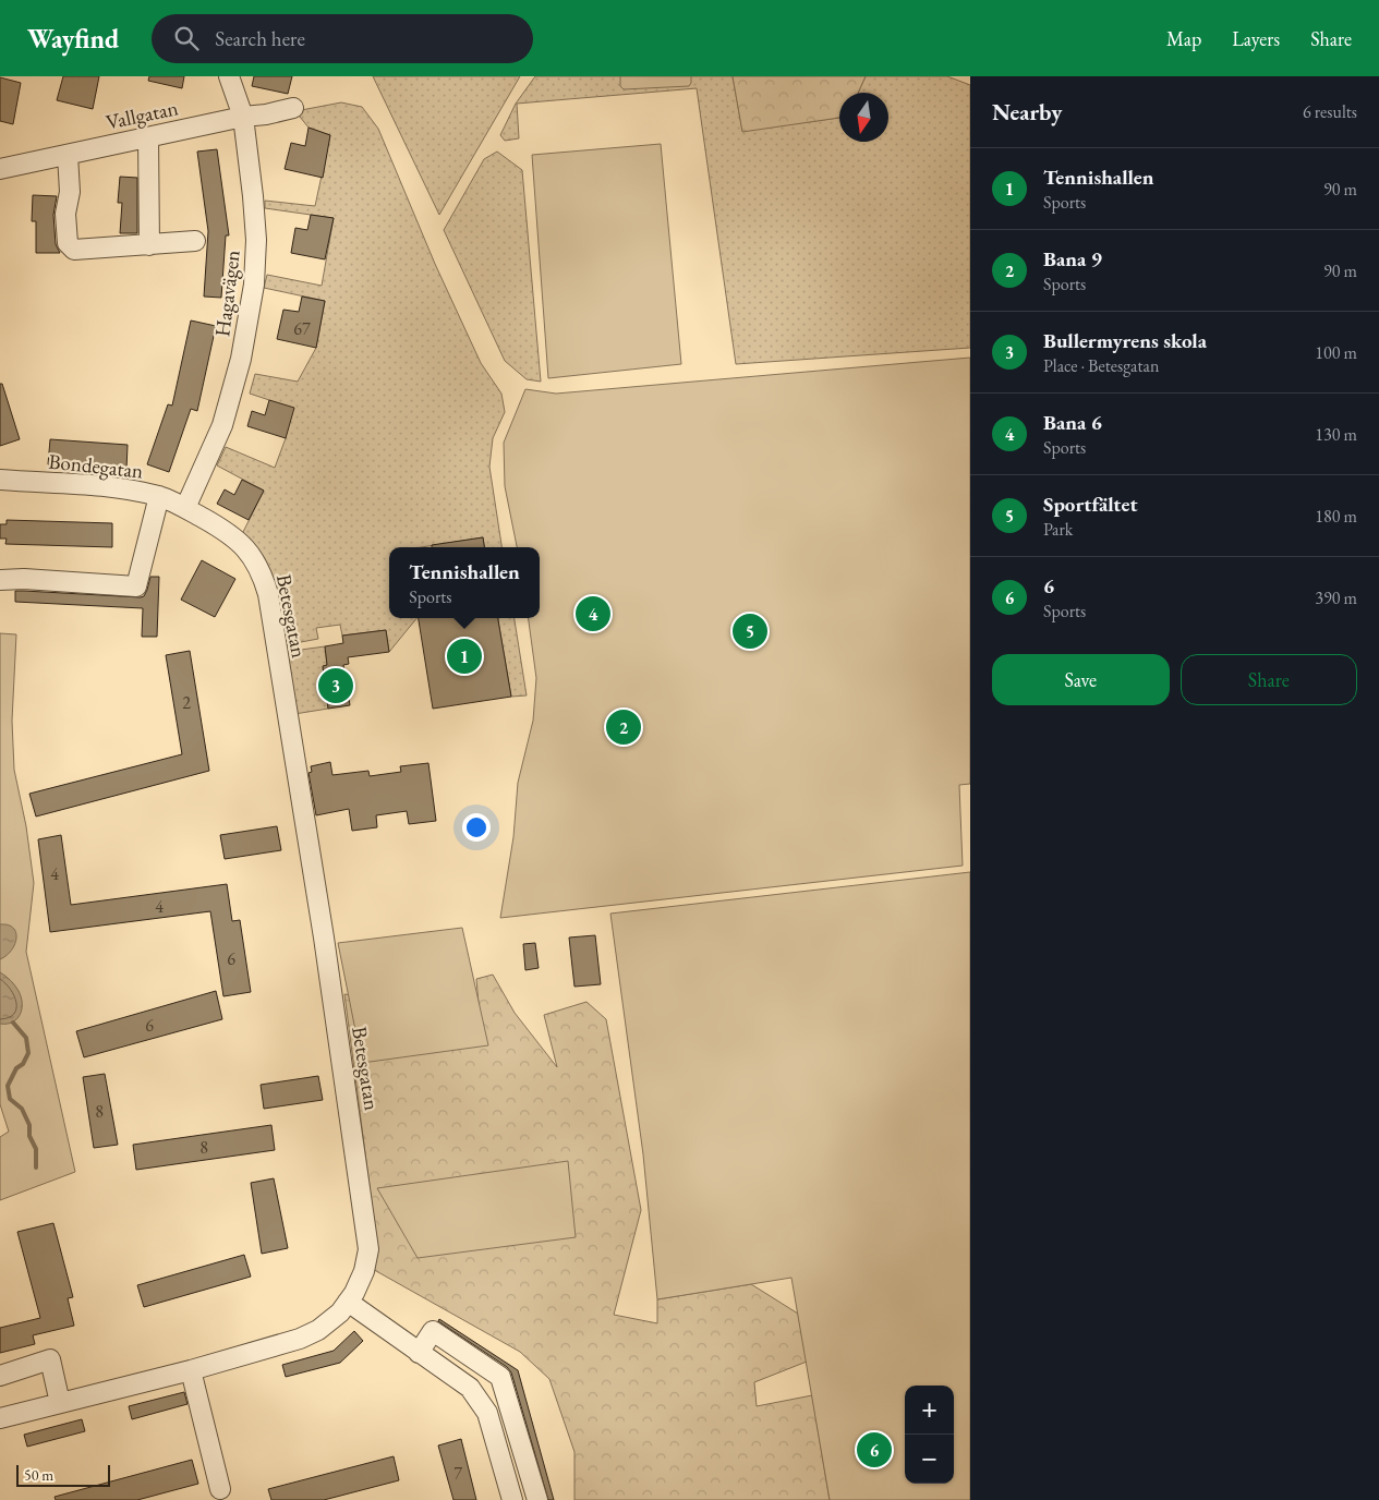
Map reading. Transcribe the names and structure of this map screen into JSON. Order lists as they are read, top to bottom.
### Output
{
  "streets": {
    "street": [
      "Vallgatan",
      "Hagavägen",
      "Bondegatan",
      "Betesgatan"
    ]
  },
  "crossings": [
    ["Vallgatan", "Hagavägen"],
    ["Hagavägen", "Bondegatan"],
    ["Hagavägen", "Betesgatan"],
    ["Bondegatan", "Betesgatan"]
  ],
  "house_numbers": [
    "67",
    "2",
    "4",
    "4",
    "6",
    "6",
    "8",
    "8",
    "7"
  ],
  "scale_bar": "50 m",
  "north": "bottom",
  "page": {
    "header": "Wayfind",
    "search": "Search here",
    "nav": ["Map", "Layers", "Share"],
    "heading": ["Nearby", "6 results"],
    "list": [
      {
        "mark": "1",
        "name": "Tennishallen",
        "note": "Sports",
        "value": "90 m"
      },
      {
        "mark": "2",
        "name": "Bana 9",
        "note": "Sports",
        "value": "90 m"
      },
      {
        "mark": "3",
        "name": "Bullermyrens skola",
        "note": "Place · Betesgatan",
        "value": "100 m"
      },
      {
        "mark": "4",
        "name": "Bana 6",
        "note": "Sports",
        "value": "130 m"
      },
      {
        "mark": "5",
        "name": "Sportfältet",
        "note": "Park",
        "value": "180 m"
      },
      {
        "mark": "6",
        "name": "6",
        "note": "Sports",
        "value": "390 m"
      }
    ],
    "popup": ["Tennishallen", "Sports"],
    "pins": [
      "4",
      "5",
      "1",
      "3",
      "2",
      "6"
    ],
    "buttons": ["Save", "Share"],
    "map_buttons": ["+", "−"],
    "scale": "50 m"
  }
}
